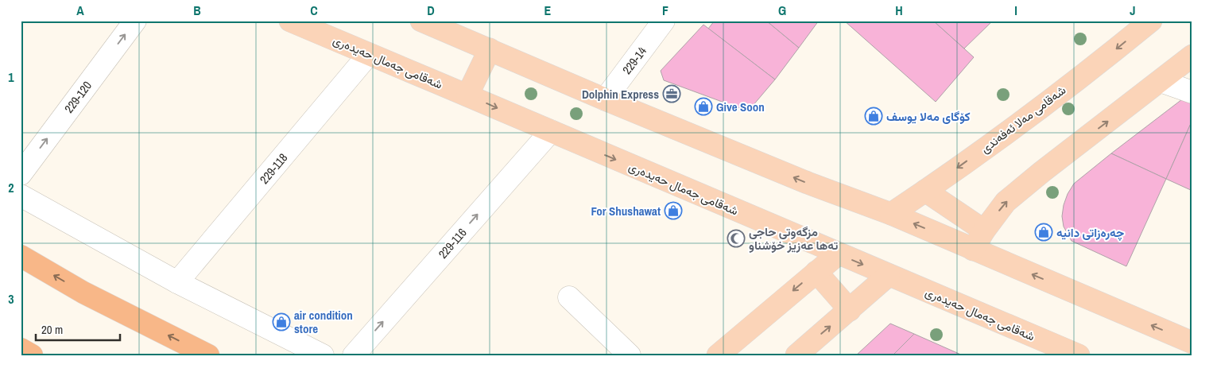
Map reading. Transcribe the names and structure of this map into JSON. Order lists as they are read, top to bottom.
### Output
{
  "streets": {
    "main road": ["شەقامی جەمال حەیدەری", "شەقامی مەلا ئەفەندی"],
    "street": [
      "229-14",
      "229-120",
      "229-118",
      "229-116"
    ]
  },
  "crossings": [
    ["شەقامی جەمال حەیدەری", "229-118"],
    ["شەقامی جەمال حەیدەری", "229-116"]
  ],
  "one_way": ["229-120", "229-116"],
  "places": {
    "office": ["Dolphin Express"],
    "shop": [
      "Give Soon",
      "کۆگای مەلا یوسف",
      "For Shushawat",
      "چەرەزاتی دانیە",
      "air condition store"
    ],
    "mosque": ["مزگەوتی حاجی تەها عەزیز خۆشناو"]
  },
  "scale_bar": "20 m",
  "grid": {
    "columns": [
      "A",
      "B",
      "C",
      "D",
      "E",
      "F",
      "G",
      "H",
      "I",
      "J"
    ],
    "rows": ["1", "2", "3"]
  }
}
